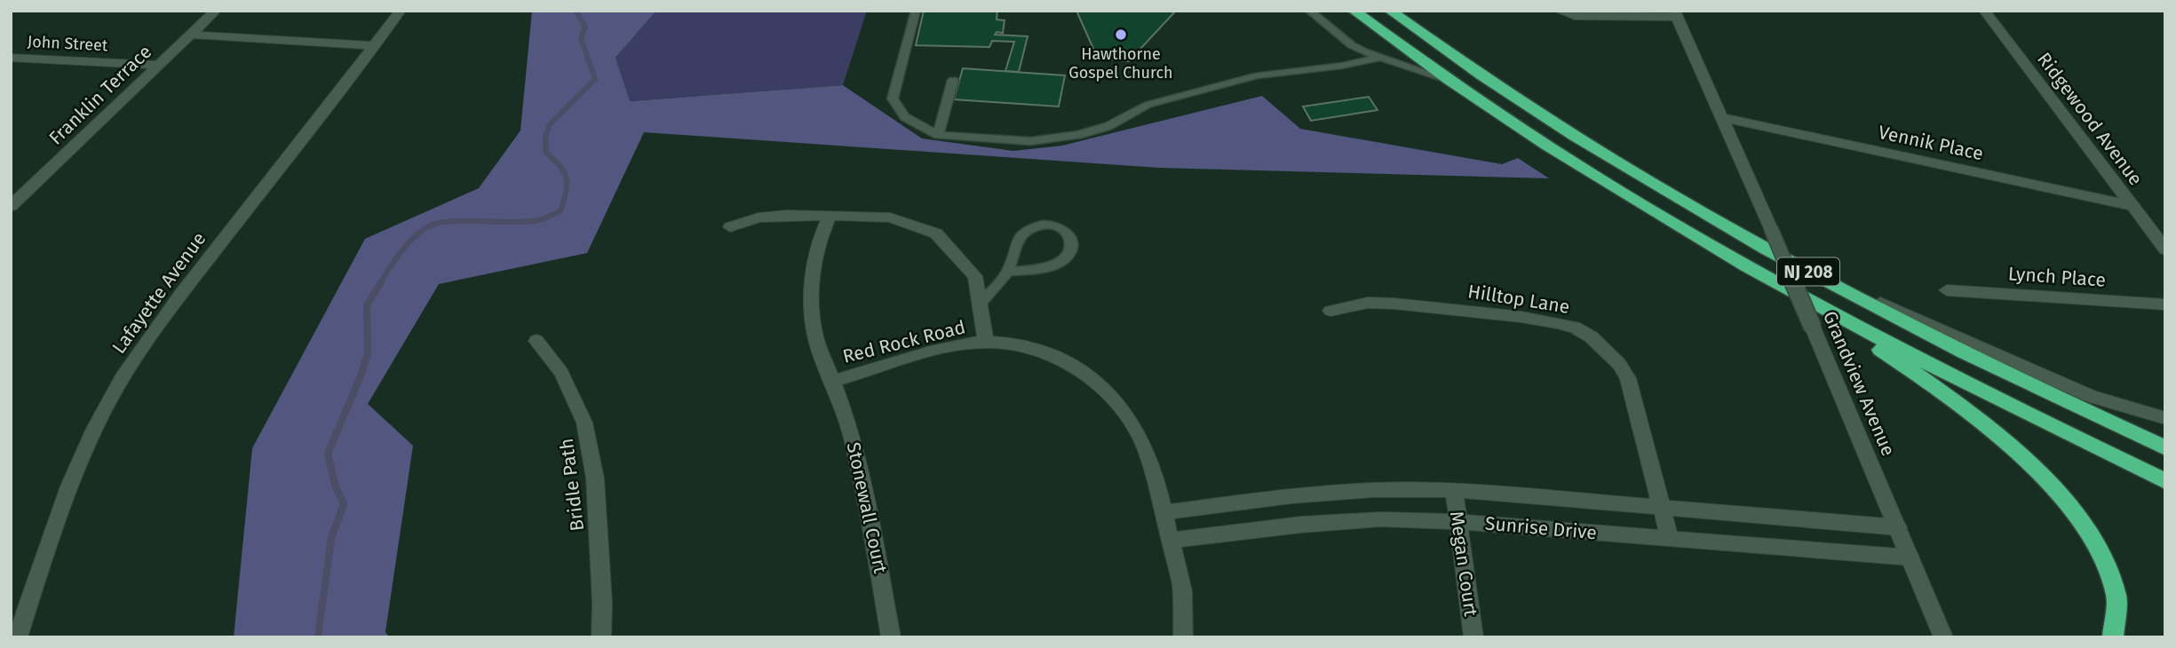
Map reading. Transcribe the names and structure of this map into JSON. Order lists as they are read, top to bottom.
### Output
{
  "streets": {
    "highway": ["NJ 208"],
    "street": [
      "John Street",
      "Franklin Terrace",
      "Ridgewood Avenue",
      "Vennik Place",
      "Lynch Place",
      "Lafayette Avenue",
      "Hilltop Lane",
      "Red Rock Road",
      "Grandview Avenue",
      "Bridle Path",
      "Stonewall Court",
      "Sunrise Drive",
      "Megan Court"
    ]
  },
  "crossings": [
    ["John Street", "Franklin Terrace"],
    ["Ridgewood Avenue", "Vennik Place"],
    ["Vennik Place", "Grandview Avenue"],
    ["Hilltop Lane", "Sunrise Drive"],
    ["Red Rock Road", "Stonewall Court"],
    ["Red Rock Road", "Sunrise Drive"],
    ["Grandview Avenue", "Sunrise Drive"],
    ["Sunrise Drive", "Megan Court"]
  ],
  "places": ["Hawthorne Gospel Church"]
}
